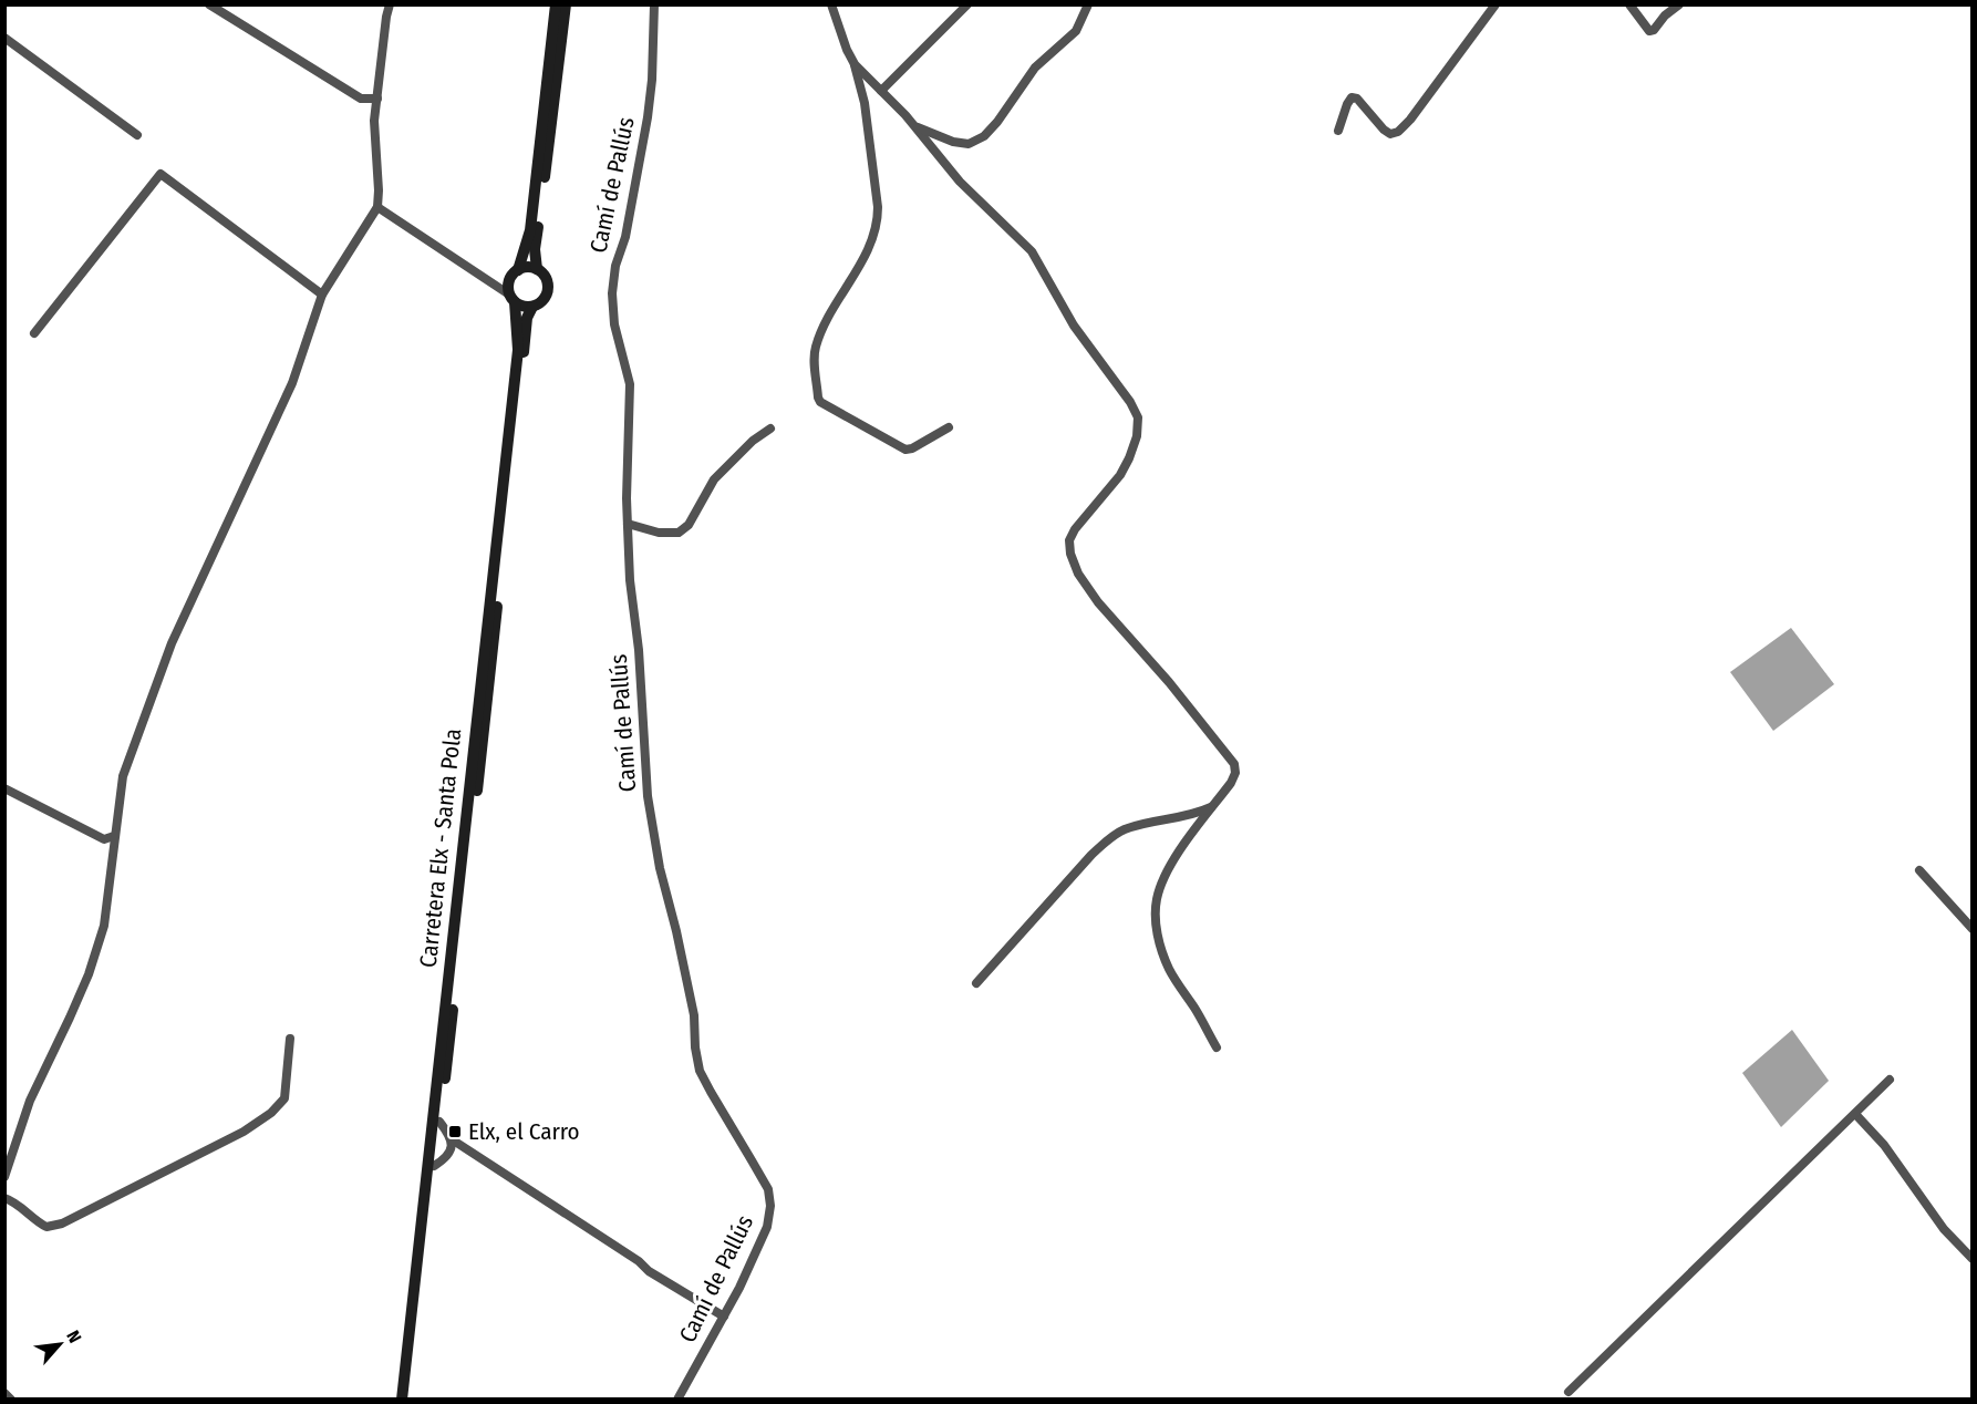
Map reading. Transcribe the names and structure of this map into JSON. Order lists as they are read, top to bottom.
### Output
{
  "streets": {
    "main road": ["Carretera Elx - Santa Pola"],
    "street": ["Camí de Pallús"]
  },
  "places": {
    "transit": ["Elx, el Carro"]
  },
  "north": "top right"
}
